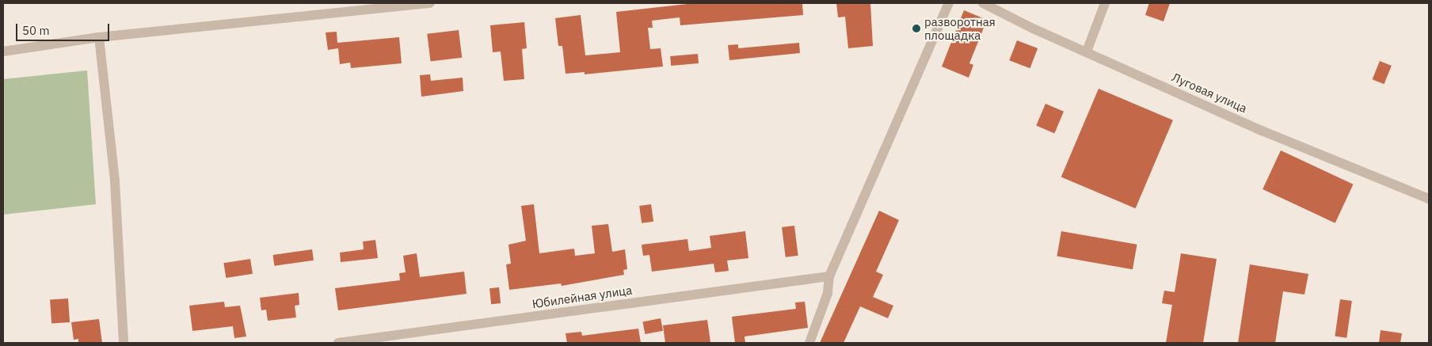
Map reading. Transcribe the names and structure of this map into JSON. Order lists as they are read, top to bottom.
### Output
{
  "streets": {
    "street": ["Луговая улица", "Юбилейная улица"]
  },
  "places": ["разворотная площадка"],
  "scale_bar": "50 m"
}
